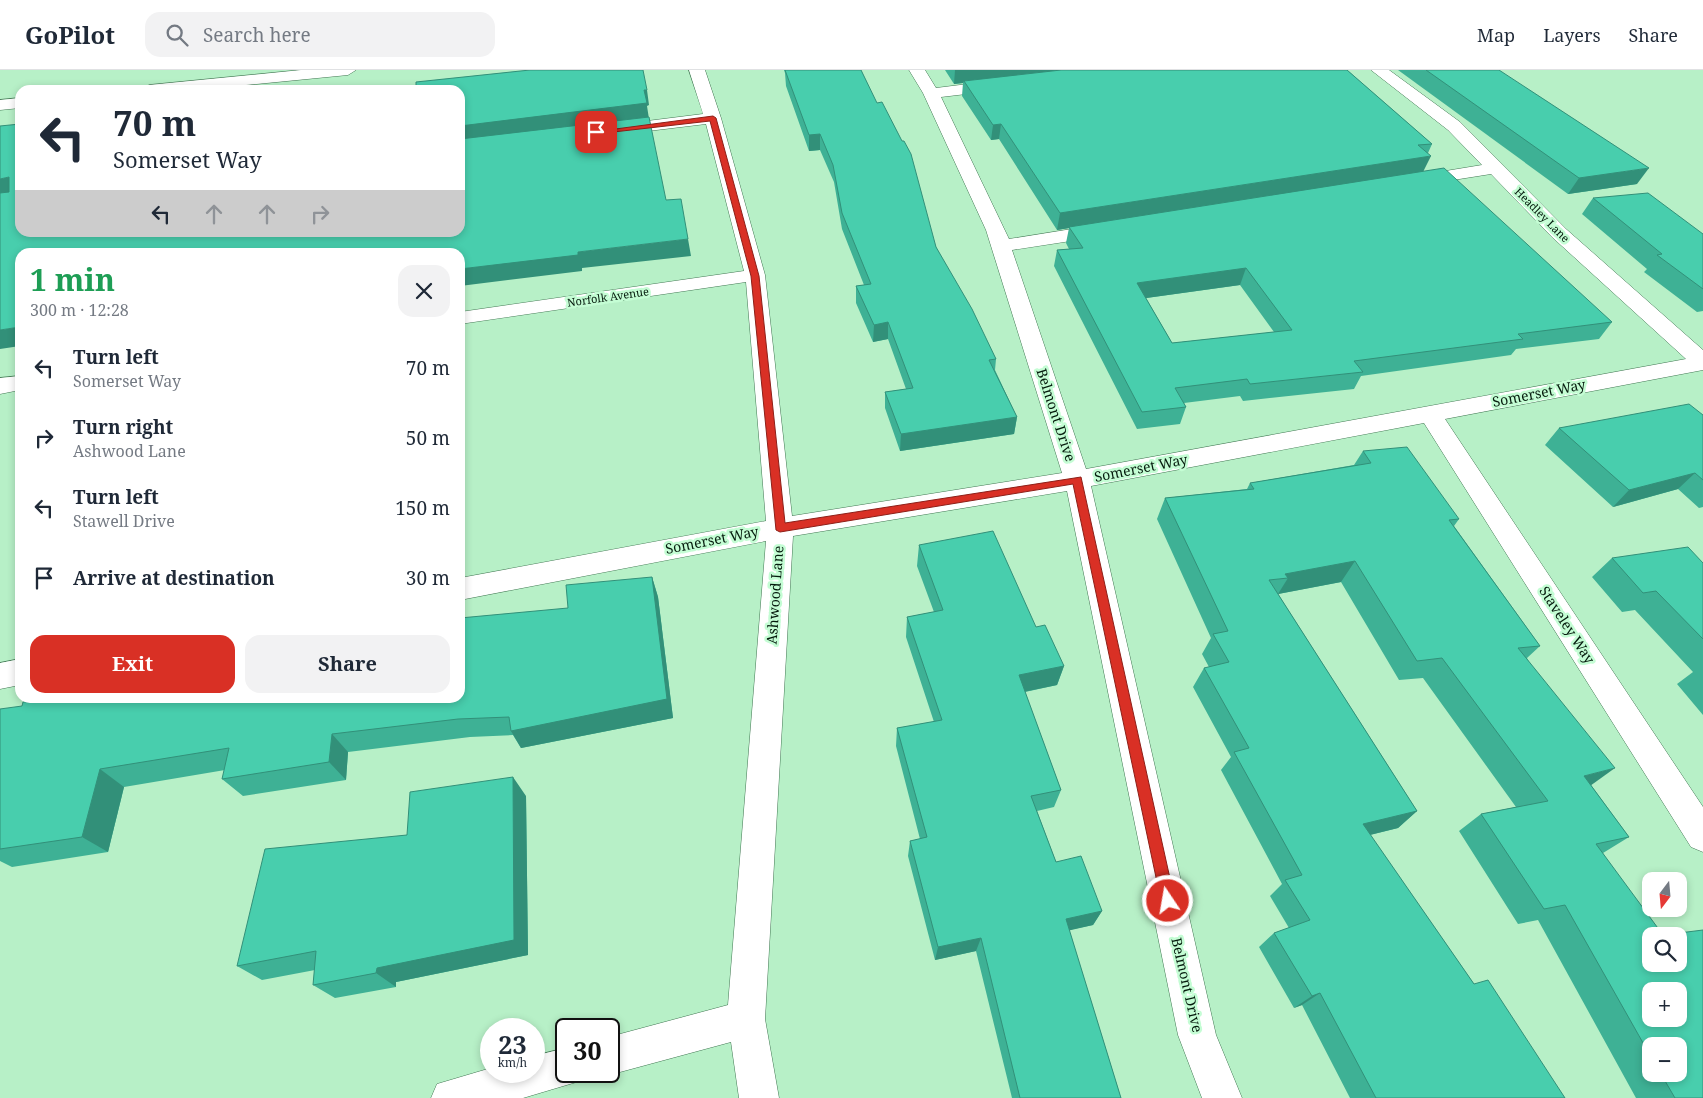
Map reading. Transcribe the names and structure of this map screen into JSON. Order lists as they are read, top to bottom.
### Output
{
  "streets": {
    "street": [
      "Headley Lane",
      "Norfolk Avenue",
      "Somerset Way",
      "Belmont Drive",
      "Ashwood Lane",
      "Staveley Way"
    ]
  },
  "crossings": [
    ["Headley Lane", "Somerset Way"],
    ["Norfolk Avenue", "Ashwood Lane"],
    ["Somerset Way", "Belmont Drive"],
    ["Somerset Way", "Ashwood Lane"],
    ["Somerset Way", "Staveley Way"]
  ],
  "north": "bottom",
  "page": {
    "header": "GoPilot",
    "search": "Search here",
    "nav": ["Map", "Layers", "Share"],
    "turn": ["70 m", "Somerset Way"],
    "heading": ["1 min", "300 m · 12:28"],
    "list": [
      {
        "name": "Turn left",
        "note": "Somerset Way",
        "value": "70 m"
      },
      {
        "name": "Turn right",
        "note": "Ashwood Lane",
        "value": "50 m"
      },
      {
        "name": "Turn left",
        "note": "Stawell Drive",
        "value": "150 m"
      },
      {
        "name": "Arrive at destination",
        "value": "30 m"
      }
    ],
    "buttons": ["Exit", "Share"],
    "map_buttons": ["+", "−"],
    "speed": "23 km/h",
    "limit": "30"
  }
}
